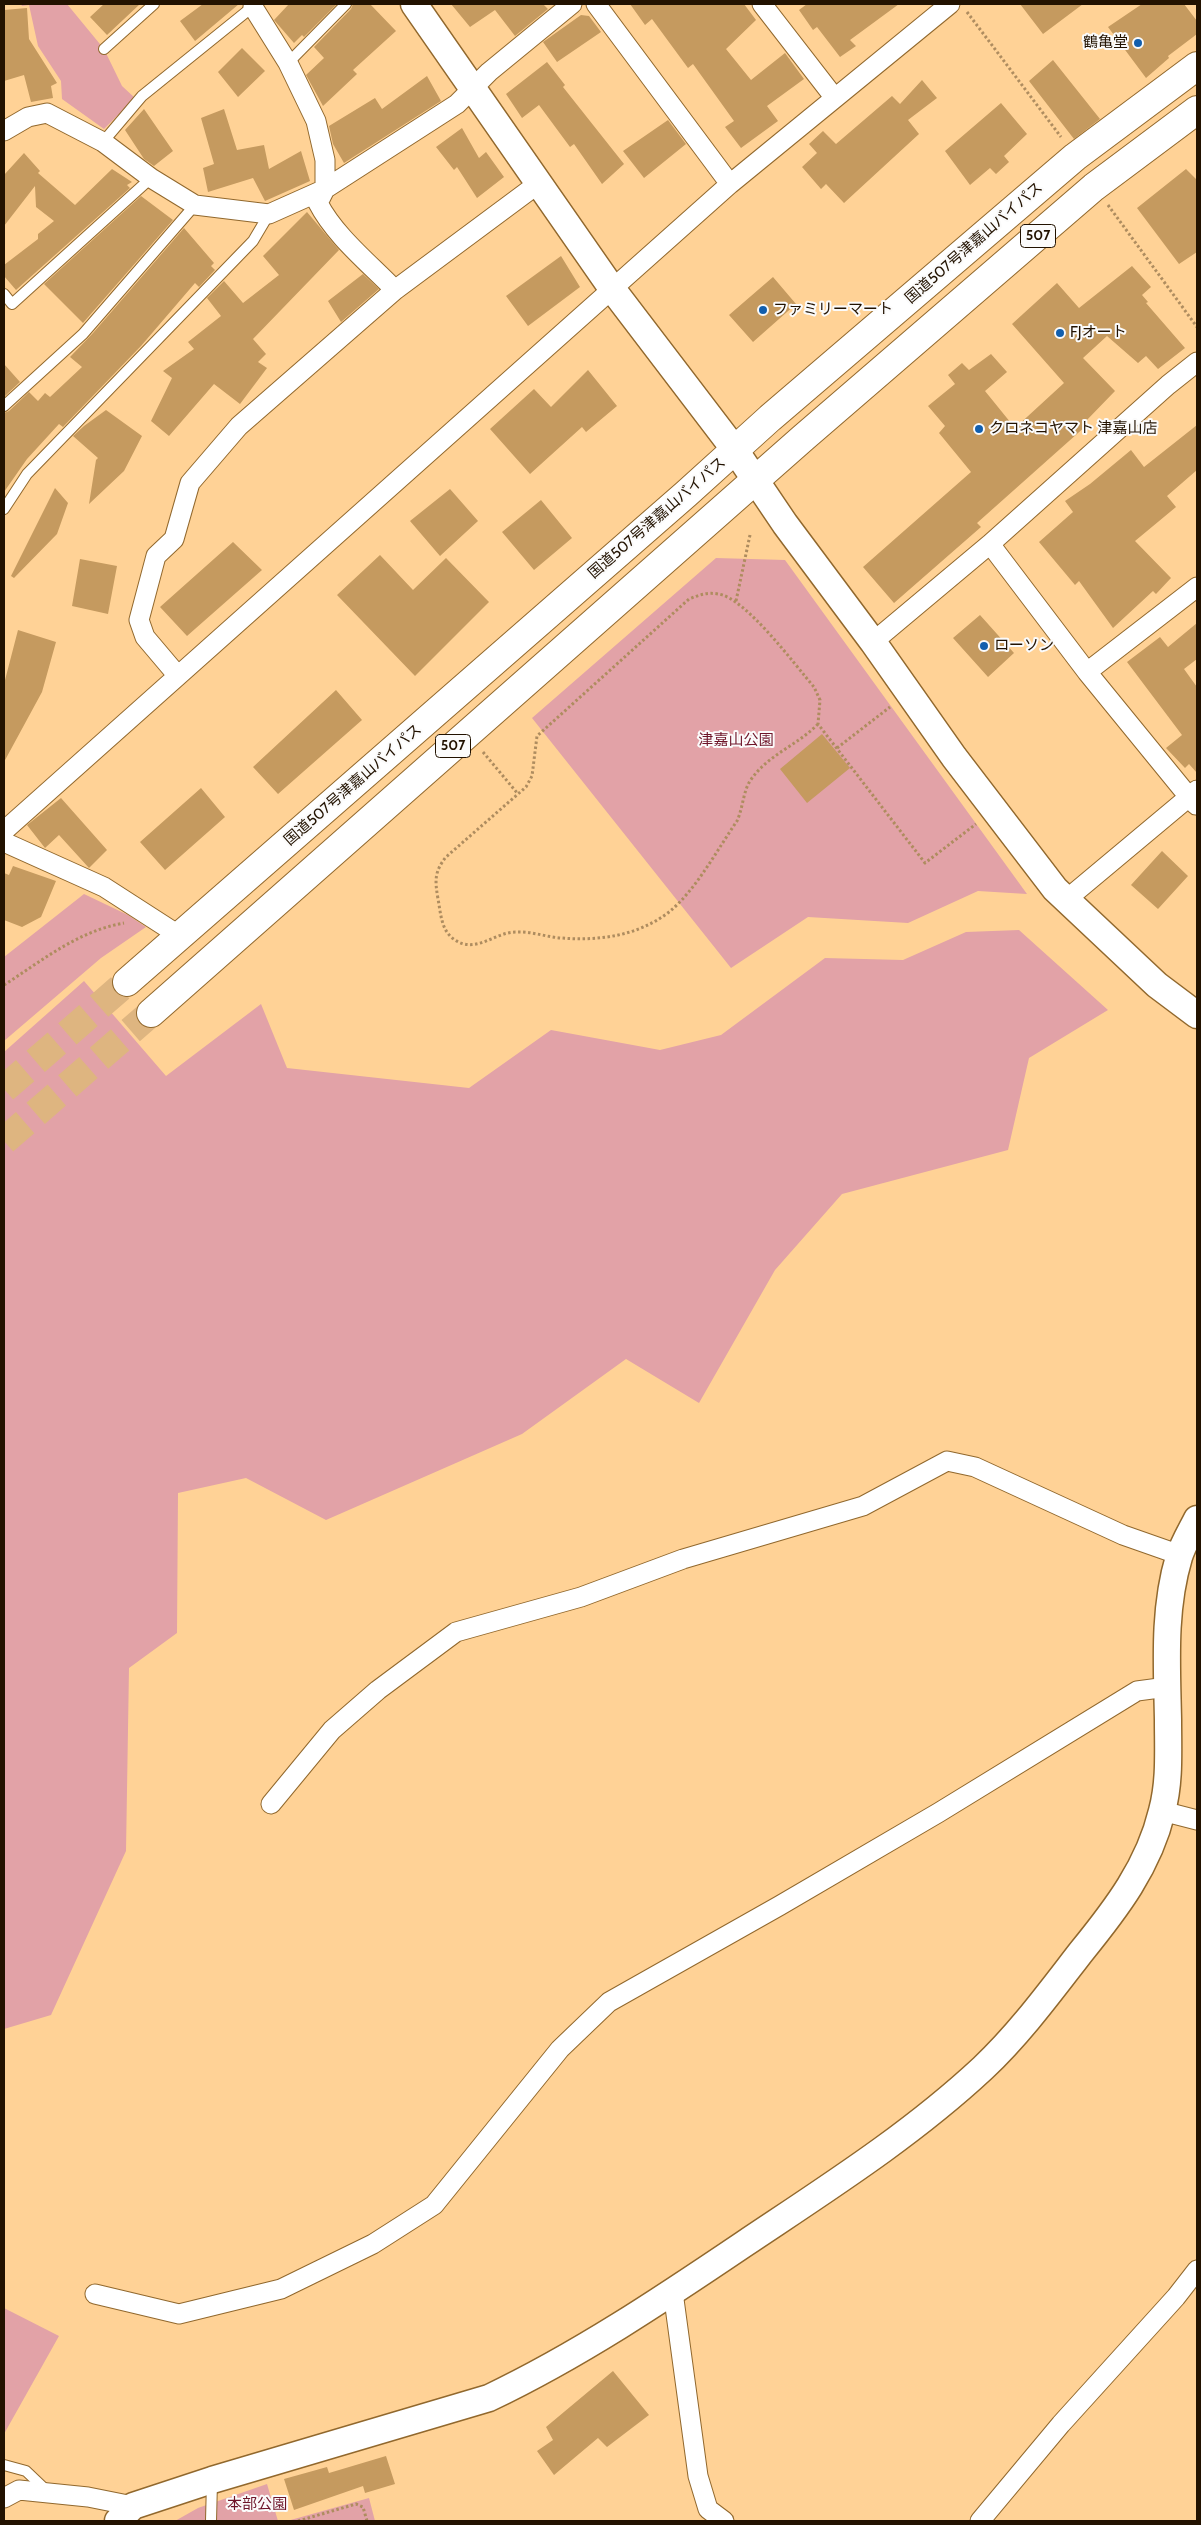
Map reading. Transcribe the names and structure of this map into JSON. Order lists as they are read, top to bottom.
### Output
{
  "streets": {
    "highway": ["507", "国道507号津嘉山バイパス"]
  },
  "parks": ["津嘉山公園", "本部公園"],
  "places": [
    "鶴亀堂",
    "ファミリーマート",
    "FJオート",
    "クロネコヤマト 津嘉山店",
    "ローソン"
  ]
}
